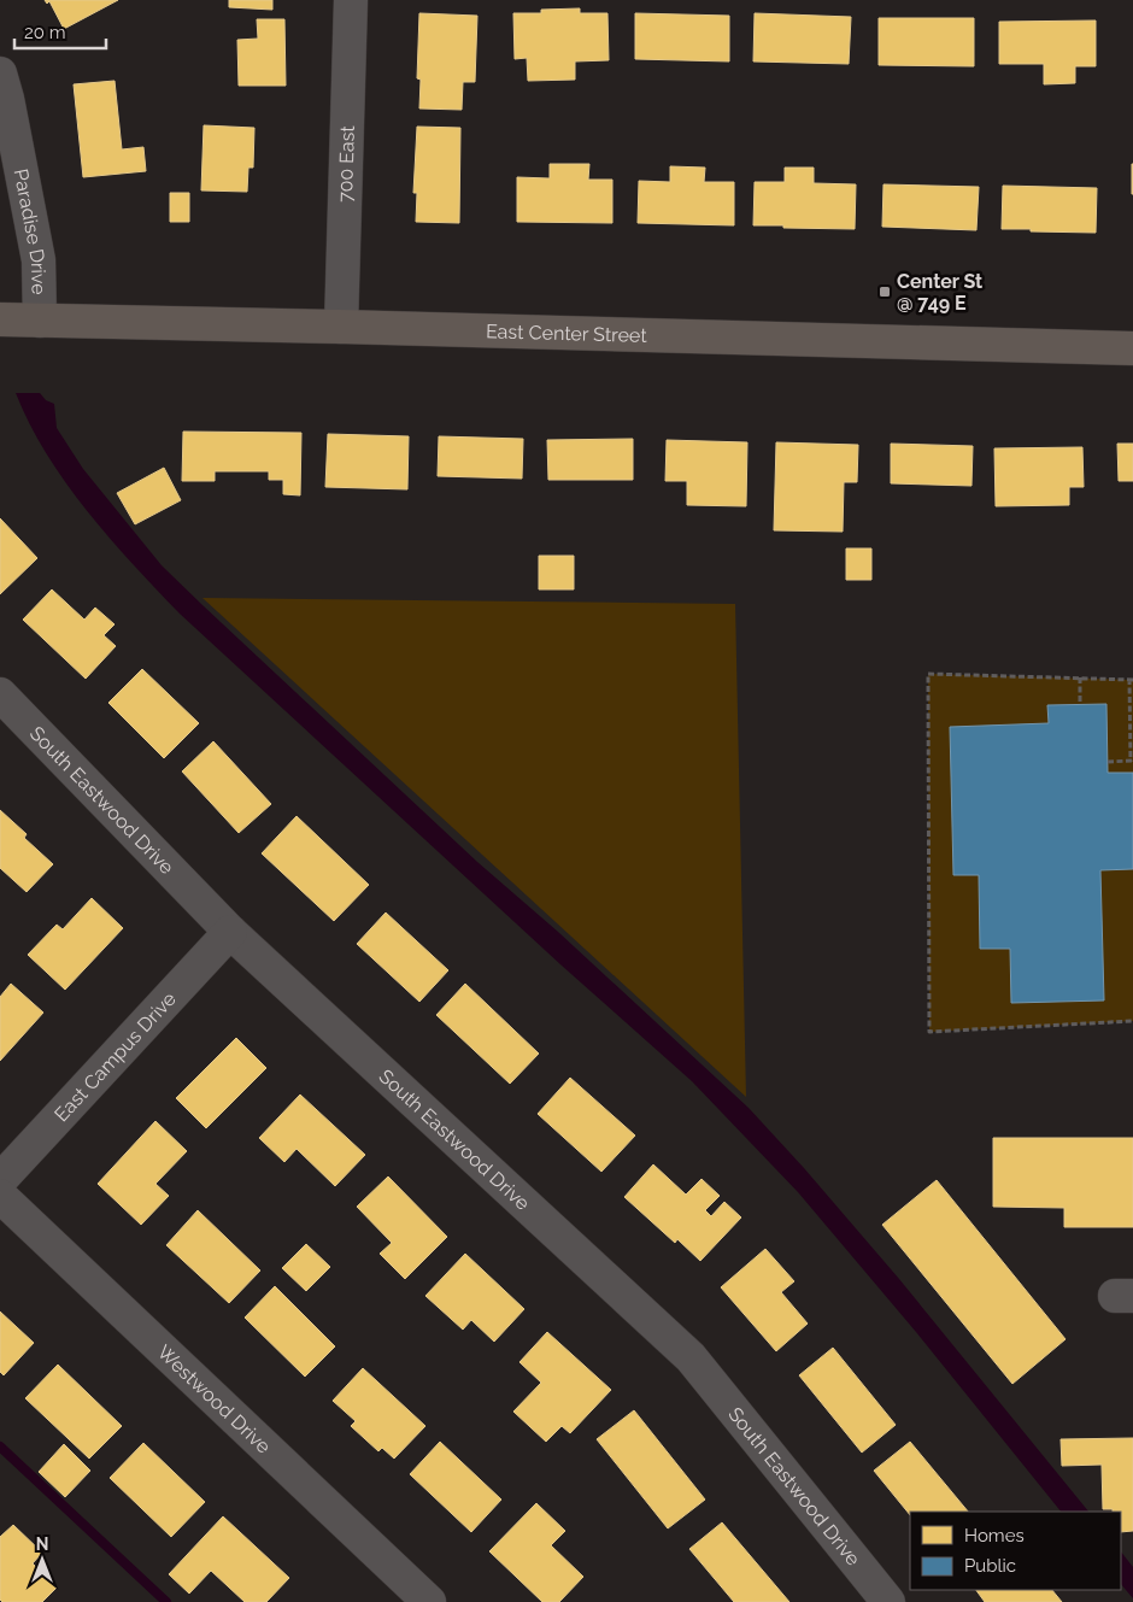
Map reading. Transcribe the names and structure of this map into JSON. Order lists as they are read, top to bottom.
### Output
{
  "streets": {
    "main road": ["East Center Street"],
    "street": [
      "700 East",
      "Paradise Drive",
      "South Eastwood Drive",
      "East Campus Drive",
      "Westwood Drive"
    ]
  },
  "crossings": [
    ["700 East", "East Center Street"],
    ["Paradise Drive", "East Center Street"],
    ["South Eastwood Drive", "East Campus Drive"]
  ],
  "places": {
    "transit": ["Center St @ 749 E"]
  },
  "legend": ["Homes", "Public"],
  "scale_bar": "20 m",
  "north": "top"
}
